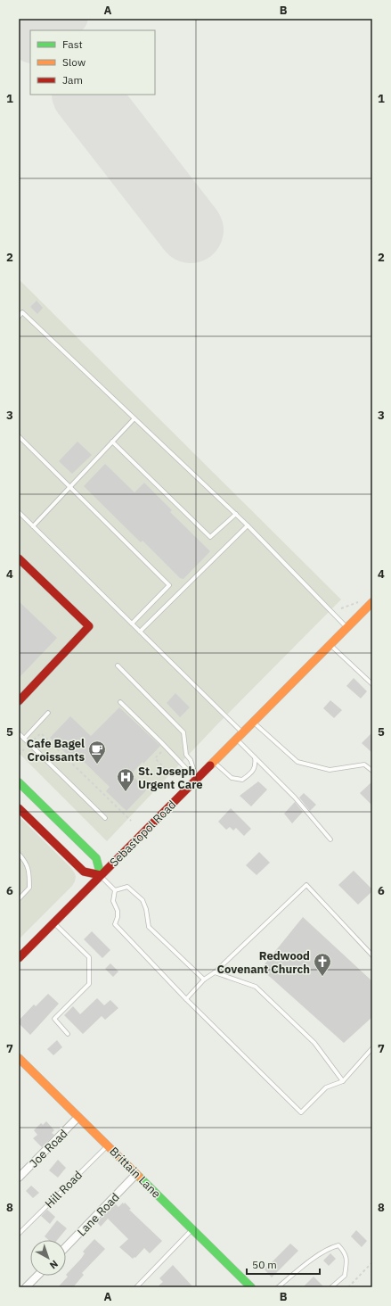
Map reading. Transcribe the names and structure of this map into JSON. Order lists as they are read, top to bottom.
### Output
{
  "streets": {
    "street": [
      "Sebastopol Road",
      "Joe Road",
      "Brittain Lane",
      "Lane Road"
    ],
    "lane": ["Hill Road"]
  },
  "crossings": [
    ["Joe Road", "Brittain Lane"],
    ["Brittain Lane", "Hill Road"],
    ["Brittain Lane", "Lane Road"]
  ],
  "places": {
    "cafe": ["Cafe Bagel Croissants"],
    "hospital": ["St. Joseph Urgent Care"],
    "church": ["Redwood Covenant Church"]
  },
  "legend": ["Fast", "Slow", "Jam"],
  "scale_bar": "50 m",
  "north": "bottom right",
  "grid": {
    "columns": ["A", "B"],
    "rows": [
      "1",
      "2",
      "3",
      "4",
      "5",
      "6",
      "7",
      "8"
    ]
  }
}
